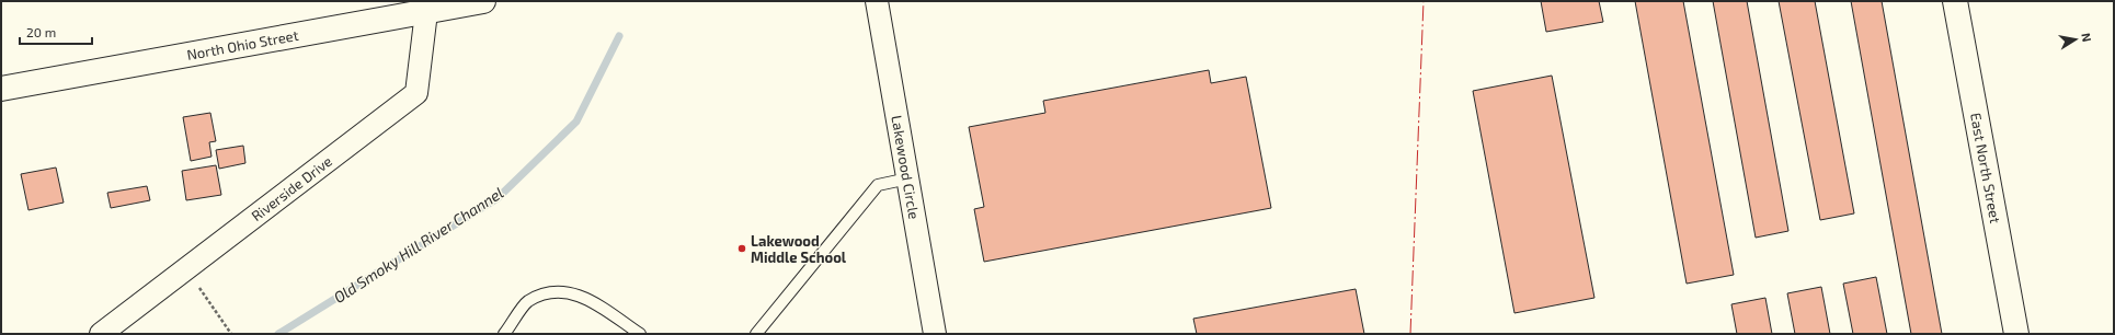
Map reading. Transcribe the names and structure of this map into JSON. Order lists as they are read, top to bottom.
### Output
{
  "streets": {
    "main road": ["North Ohio Street", "East North Street"],
    "street": ["Lakewood Circle", "Riverside Drive"]
  },
  "crossings": [
    ["North Ohio Street", "Riverside Drive"]
  ],
  "water": ["Old Smoky Hill River Channel"],
  "places": ["Lakewood Middle School"],
  "scale_bar": "20 m",
  "north": "right"
}
